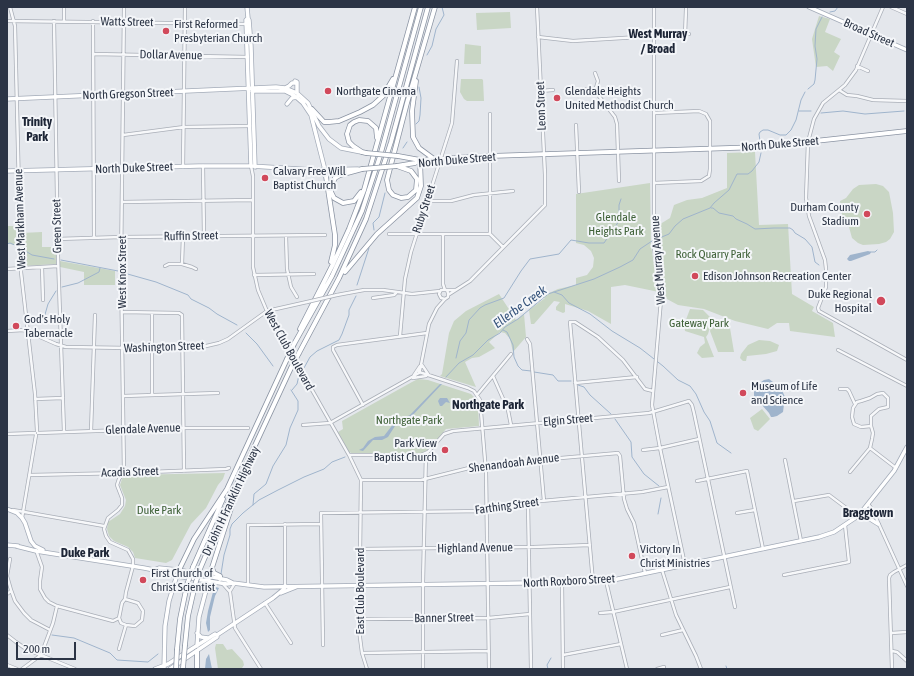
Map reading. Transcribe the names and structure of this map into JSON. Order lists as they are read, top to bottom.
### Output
{
  "streets": {
    "highway": ["North Gregson Street", "North Duke Street", "Dr John H Franklin Highway"],
    "main road": ["Broad Street", "West Club Boulevard", "North Roxboro Street"],
    "street": [
      "Watts Street",
      "Dollar Avenue",
      "Leon Street",
      "Ruby Street",
      "West Markham Avenue",
      "Green Street",
      "Ruffin Street",
      "West Murray Avenue",
      "West Knox Street",
      "Washington Street",
      "Elgin Street",
      "Glendale Avenue",
      "Shenandoah Avenue",
      "Acadia Street",
      "Farthing Street",
      "Highland Avenue",
      "East Club Boulevard",
      "Banner Street"
    ]
  },
  "crossings": [
    ["Watts Street", "West Markham Avenue"],
    ["Watts Street", "Green Street"],
    ["Watts Street", "West Knox Street"],
    ["Watts Street", "West Club Boulevard"],
    ["Dollar Avenue", "West Knox Street"],
    ["Dollar Avenue", "West Club Boulevard"],
    ["North Gregson Street", "North Duke Street"],
    ["North Gregson Street", "West Markham Avenue"],
    ["North Gregson Street", "Green Street"],
    ["North Gregson Street", "West Knox Street"],
    ["North Gregson Street", "West Club Boulevard"],
    ["Leon Street", "North Duke Street"],
    ["North Duke Street", "Ruby Street"],
    ["North Duke Street", "West Markham Avenue"],
    ["North Duke Street", "Green Street"],
    ["North Duke Street", "West Murray Avenue"],
    ["North Duke Street", "West Knox Street"],
    ["North Duke Street", "West Club Boulevard"],
    ["Ruby Street", "Washington Street"],
    ["West Markham Avenue", "Washington Street"],
    ["West Markham Avenue", "Glendale Avenue"],
    ["West Markham Avenue", "Acadia Street"],
    ["Green Street", "Ruffin Street"],
    ["Green Street", "Washington Street"],
    ["Green Street", "Glendale Avenue"],
    ["Ruffin Street", "West Knox Street"],
    ["Ruffin Street", "West Club Boulevard"],
    ["West Murray Avenue", "Elgin Street"],
    ["West Murray Avenue", "Farthing Street"],
    ["West Murray Avenue", "North Roxboro Street"],
    ["West Knox Street", "Washington Street"],
    ["West Knox Street", "Glendale Avenue"],
    ["West Knox Street", "Acadia Street"],
    ["Washington Street", "West Club Boulevard"],
    ["West Club Boulevard", "Shenandoah Avenue"],
    ["West Club Boulevard", "Farthing Street"],
    ["West Club Boulevard", "East Club Boulevard"],
    ["Shenandoah Avenue", "Farthing Street"],
    ["Farthing Street", "East Club Boulevard"],
    ["Highland Avenue", "East Club Boulevard"],
    ["North Roxboro Street", "East Club Boulevard"],
    ["East Club Boulevard", "Banner Street"]
  ],
  "districts": [
    "West Murray / Broad",
    "Trinity Park",
    "Northgate Park",
    "Braggtown",
    "Duke Park"
  ],
  "water": ["Ellerbe Creek"],
  "parks": [
    "Glendale Heights Park",
    "Rock Quarry Park",
    "Gateway Park",
    "Northgate Park",
    "Duke Park"
  ],
  "places": [
    "First Reformed Presbyterian Church",
    "Northgate Cinema",
    "Glendale Heights United Methodist Church",
    "Calvary Free Will Baptist Church",
    "Durham County Stadium",
    "Edison Johnson Recreation Center",
    "Duke Regional Hospital",
    "God's Holy Tabernacle",
    "Museum of Life and Science",
    "Park View Baptist Church",
    "Victory In Christ Ministries",
    "First Church of Christ Scientist"
  ],
  "scale_bar": "200 m"
}
